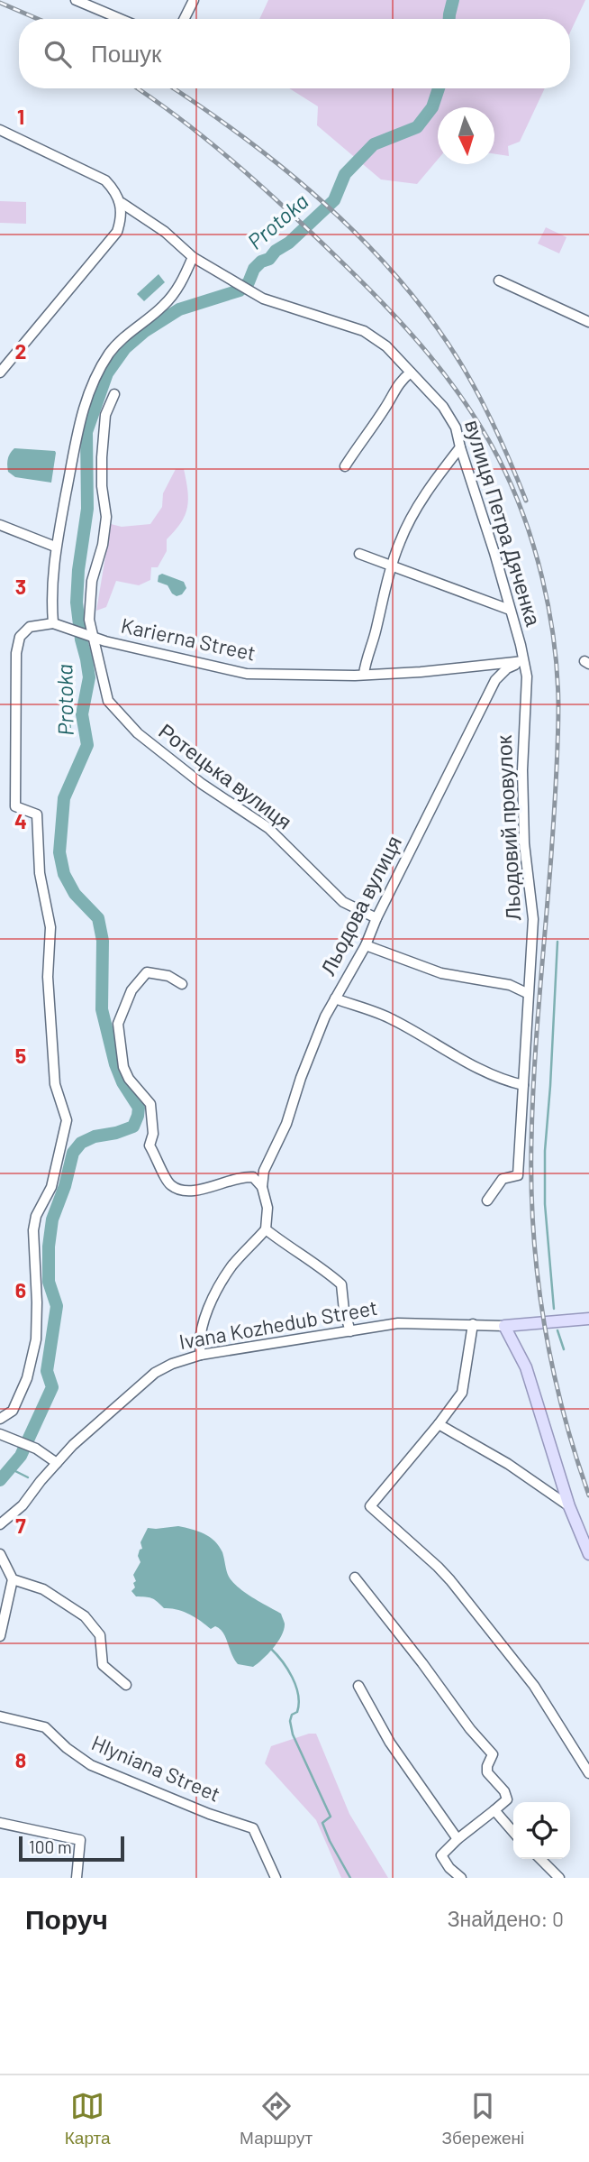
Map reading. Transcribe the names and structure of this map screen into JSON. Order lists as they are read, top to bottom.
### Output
{
  "streets": {
    "main road": ["Ivana Kozhedub Street"],
    "street": [
      "вулиця Петра Дяченка",
      "Karierna Street",
      "Ротецька вулиця",
      "Льодовий провулок",
      "Льодова вулиця",
      "Hlyniana Street"
    ]
  },
  "crossings": [
    ["вулиця Петра Дяченка", "Karierna Street"],
    ["вулиця Петра Дяченка", "Льодовий провулок"],
    ["вулиця Петра Дяченка", "Льодова вулиця"],
    ["Karierna Street", "Ротецька вулиця"],
    ["Karierna Street", "Льодовий провулок"],
    ["Karierna Street", "Льодова вулиця"],
    ["Ротецька вулиця", "Льодова вулиця"],
    ["Льодовий провулок", "Льодова вулиця"]
  ],
  "water": ["Protoka"],
  "scale_bar": "100 m",
  "north": "bottom",
  "page": {
    "search": "Пошук",
    "scale": "100 m",
    "heading": ["Поруч", "Знайдено: 0"],
    "nav": ["Карта", "Маршрут", "Збережені"]
  },
  "grid": {
    "rows": [
      "1",
      "2",
      "3",
      "4",
      "5",
      "6",
      "7",
      "8"
    ]
  }
}
